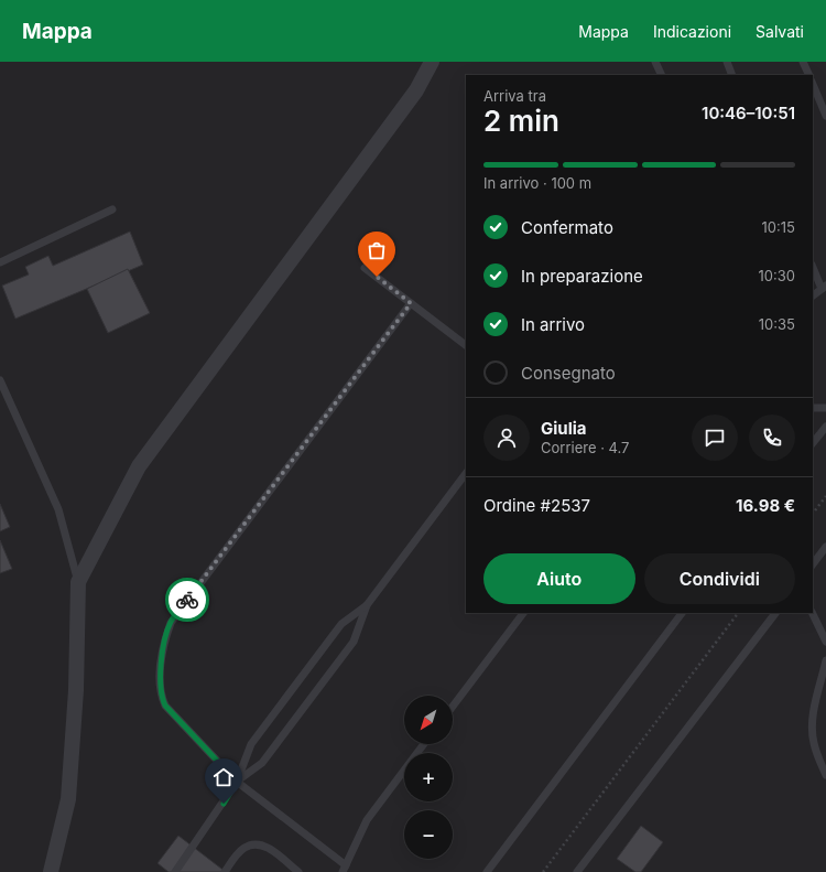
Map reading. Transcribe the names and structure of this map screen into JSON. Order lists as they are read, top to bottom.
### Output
{
  "north": "bottom left",
  "page": {
    "header": "Mappa",
    "nav": ["Mappa", "Indicazioni", "Salvati"],
    "heading": ["2 min", "Arriva tra", "10:46–10:51"],
    "panel": [
      "Giulia",
      "Corriere · 4.7",
      "Ordine #2537",
      "16.98 €"
    ],
    "bar": "In arrivo · 100 m",
    "list": [
      ["Confermato", "10:15"],
      ["In preparazione", "10:30"],
      ["In arrivo", "10:35"],
      "Consegnato"
    ],
    "buttons": ["Aiuto", "Condividi"],
    "map_buttons": ["+", "−"]
  }
}
